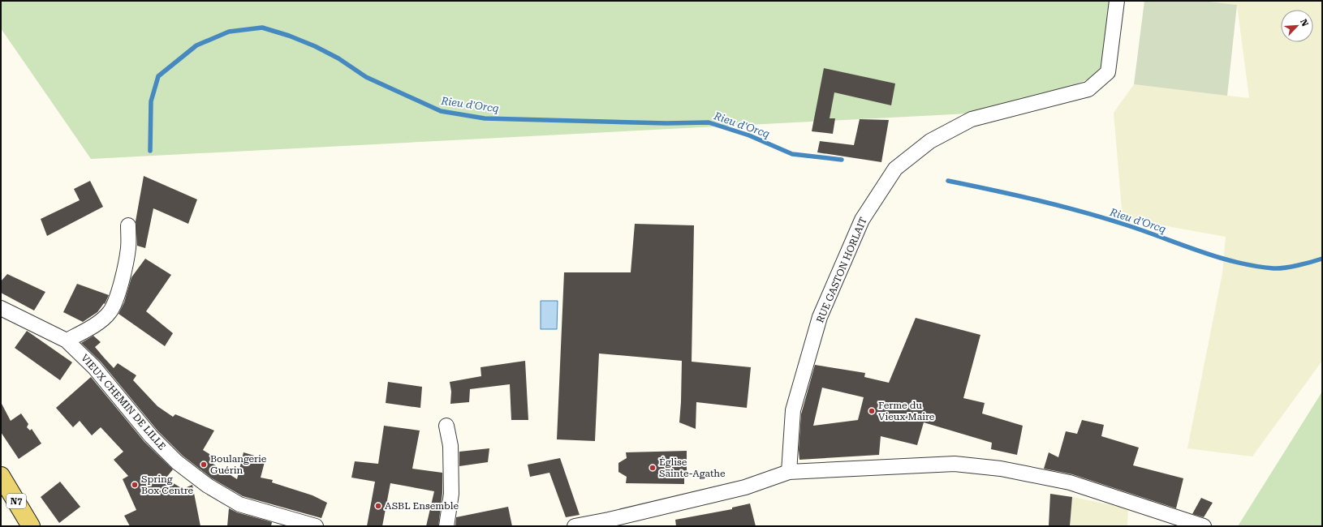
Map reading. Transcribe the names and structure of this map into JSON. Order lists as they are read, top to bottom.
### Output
{
  "streets": {
    "main road": ["N7"],
    "street": ["RUE GASTON HORLAIT", "VIEUX CHEMIN DE LILLE"]
  },
  "water": ["Rieu d'Orcq"],
  "places": [
    "Ferme du Vieux Maire",
    "Boulangerie Guérin",
    "Église Sainte-Agathe",
    "Spring Box Centre",
    "ASBL Ensemble"
  ],
  "north": "top right"
}
